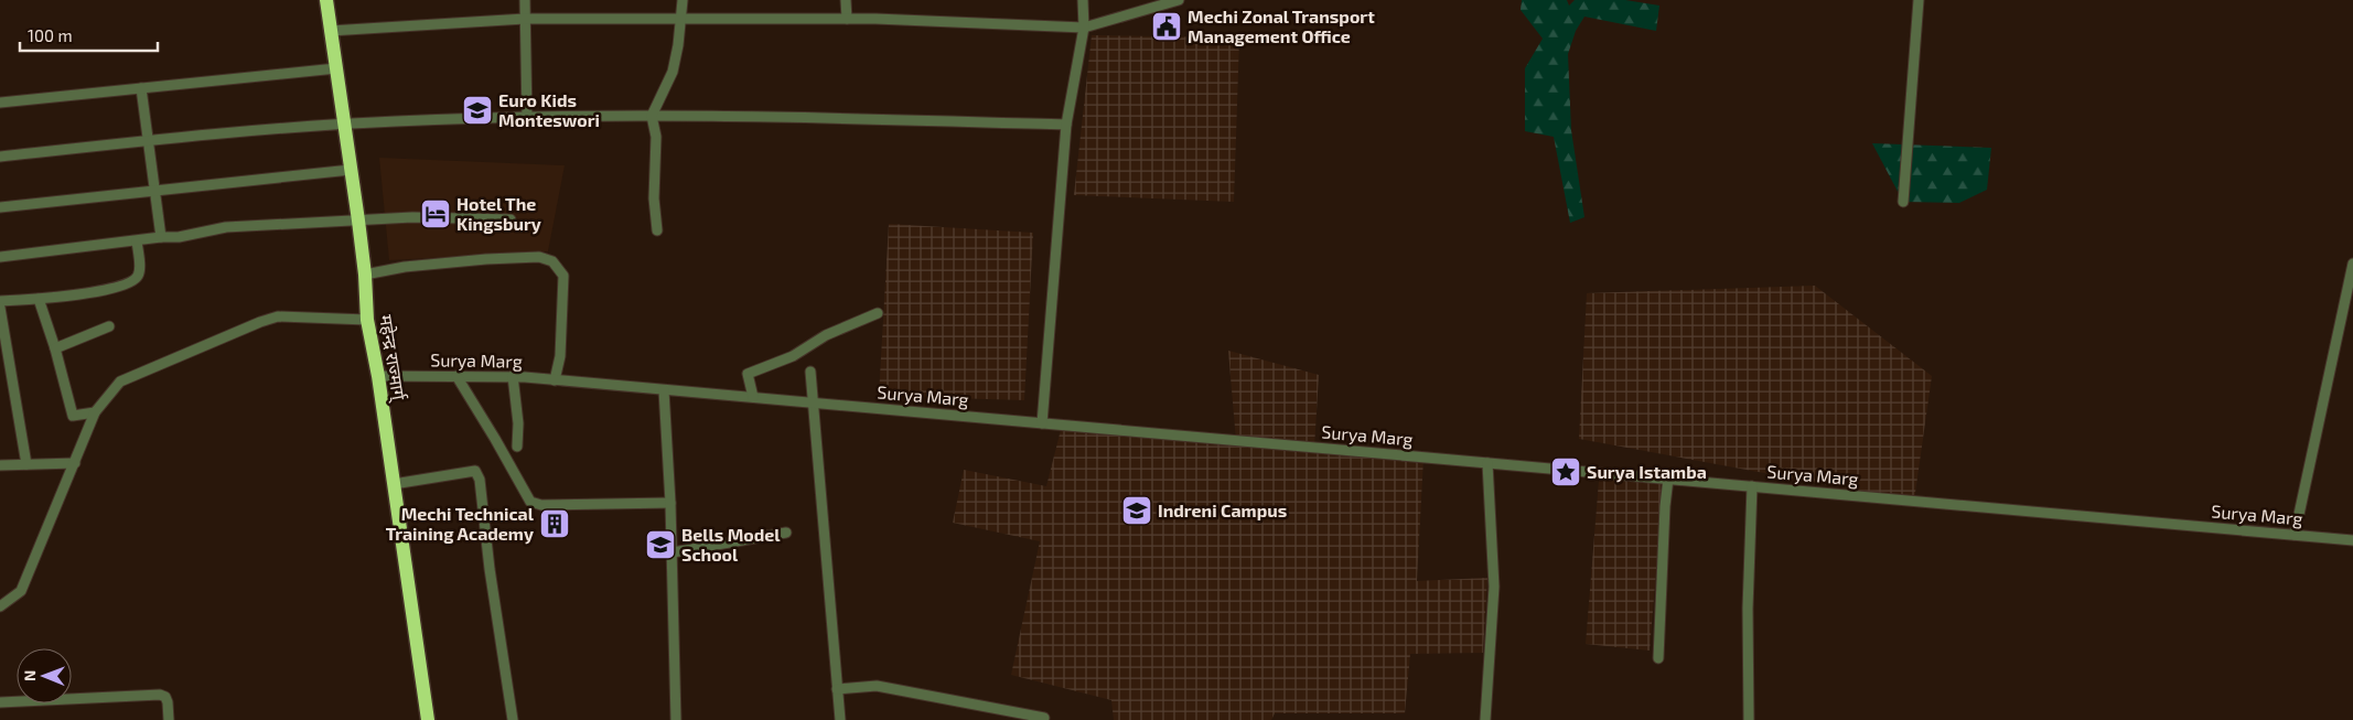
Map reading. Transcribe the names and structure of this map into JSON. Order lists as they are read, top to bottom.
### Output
{
  "streets": {
    "highway": ["महेन्द्र राज्मार्ग्"],
    "street": ["Surya Marg"]
  },
  "crossings": [
    ["महेन्द्र राज्मार्ग्", "Surya Marg"]
  ],
  "places": {
    "public building": ["Mechi Zonal Transport Management Office"],
    "school or university": ["Euro Kids Monteswori", "Indreni Campus", "Bells Model School"],
    "hotel": ["Hotel The Kingsbury"],
    "place": ["Surya Istamba"],
    "building": ["Mechi Technical Training Academy"]
  },
  "scale_bar": "100 m",
  "north": "left"
}
